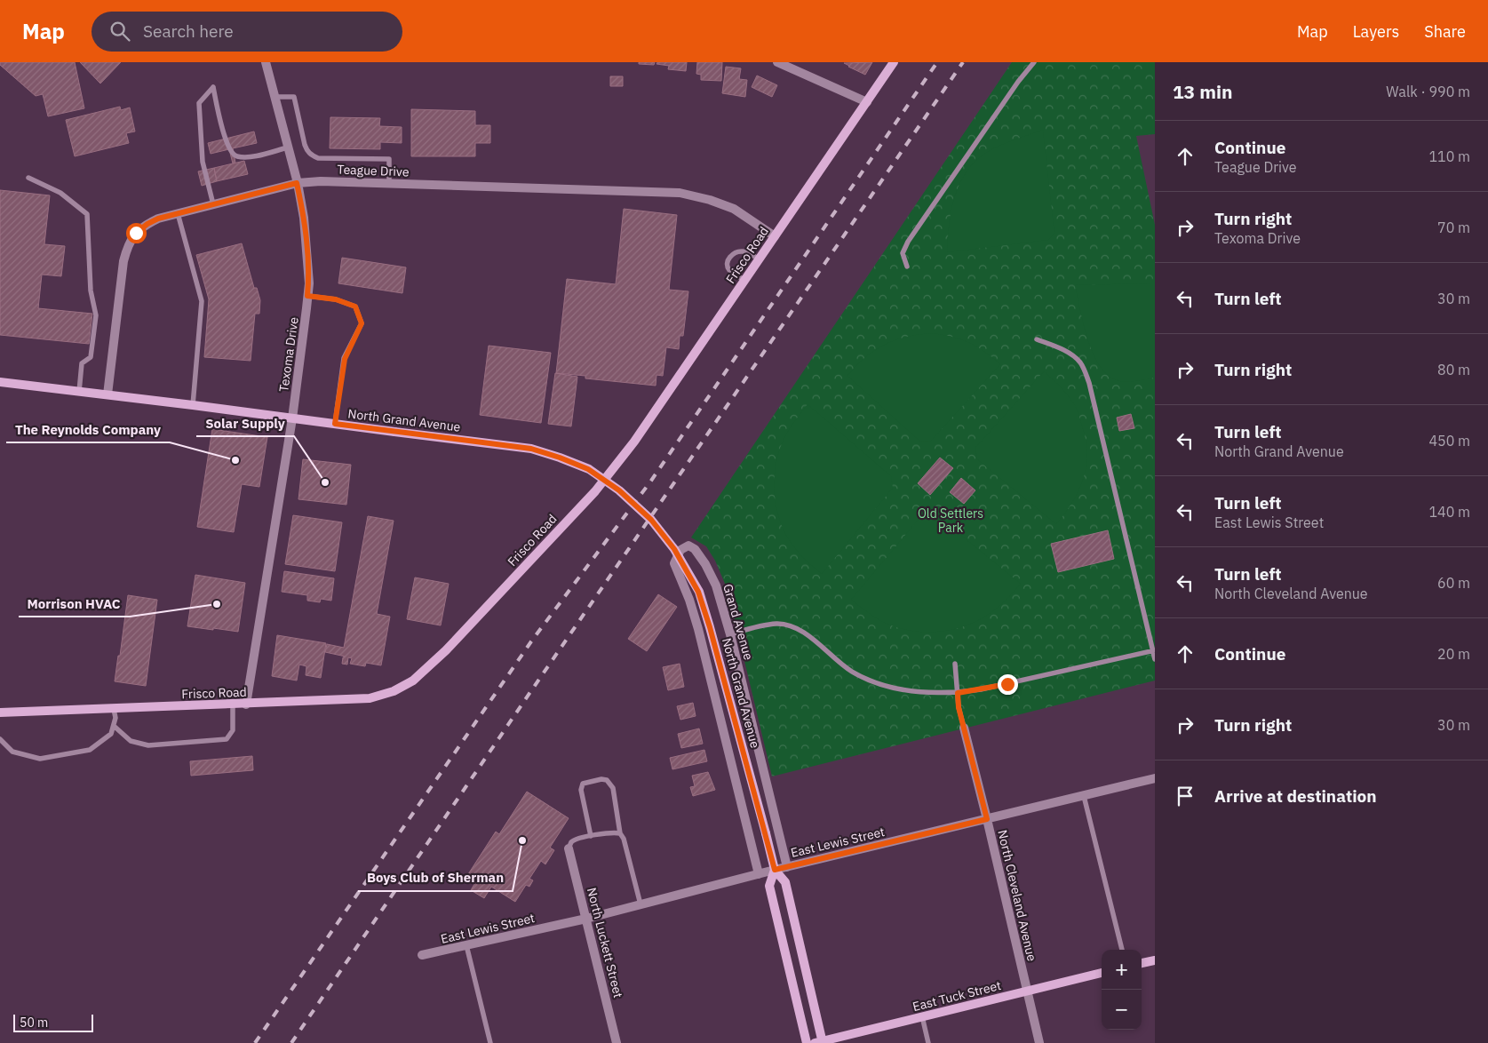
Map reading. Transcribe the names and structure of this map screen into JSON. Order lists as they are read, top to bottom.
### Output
{
  "streets": {
    "street": [
      "Teague Drive",
      "Frisco Road",
      "Texoma Drive",
      "North Grand Avenue",
      "Grand Avenue",
      "East Lewis Street",
      "North Cleveland Avenue",
      "North Luckett Street",
      "East Tuck Street"
    ]
  },
  "crossings": [
    ["Teague Drive", "Frisco Road"],
    ["Teague Drive", "Texoma Drive"],
    ["Teague Drive", "North Grand Avenue"],
    ["Frisco Road", "Texoma Drive"],
    ["Texoma Drive", "North Grand Avenue"],
    ["North Grand Avenue", "East Lewis Street"],
    ["North Grand Avenue", "East Tuck Street"],
    ["Grand Avenue", "East Lewis Street"],
    ["East Lewis Street", "North Cleveland Avenue"],
    ["East Lewis Street", "North Luckett Street"],
    ["North Cleveland Avenue", "East Tuck Street"]
  ],
  "parks": ["Old Settlers Park"],
  "places": [
    "The Reynolds Company",
    "Solar Supply",
    "Morrison HVAC",
    "Boys Club of Sherman"
  ],
  "scale_bar": "50 m",
  "page": {
    "header": "Map",
    "search": "Search here",
    "nav": ["Map", "Layers", "Share"],
    "heading": ["13 min", "Walk · 990 m"],
    "list": [
      ["Continue", "Teague Drive", "110 m"],
      ["Turn right", "Texoma Drive", "70 m"],
      ["Turn left", "30 m"],
      ["Turn right", "80 m"],
      ["Turn left", "North Grand Avenue", "450 m"],
      ["Turn left", "East Lewis Street", "140 m"],
      ["Turn left", "North Cleveland Avenue", "60 m"],
      ["Continue", "20 m"],
      ["Turn right", "30 m"],
      "Arrive at destination"
    ],
    "map_buttons": ["+", "−"],
    "scale": "50 m"
  }
}
